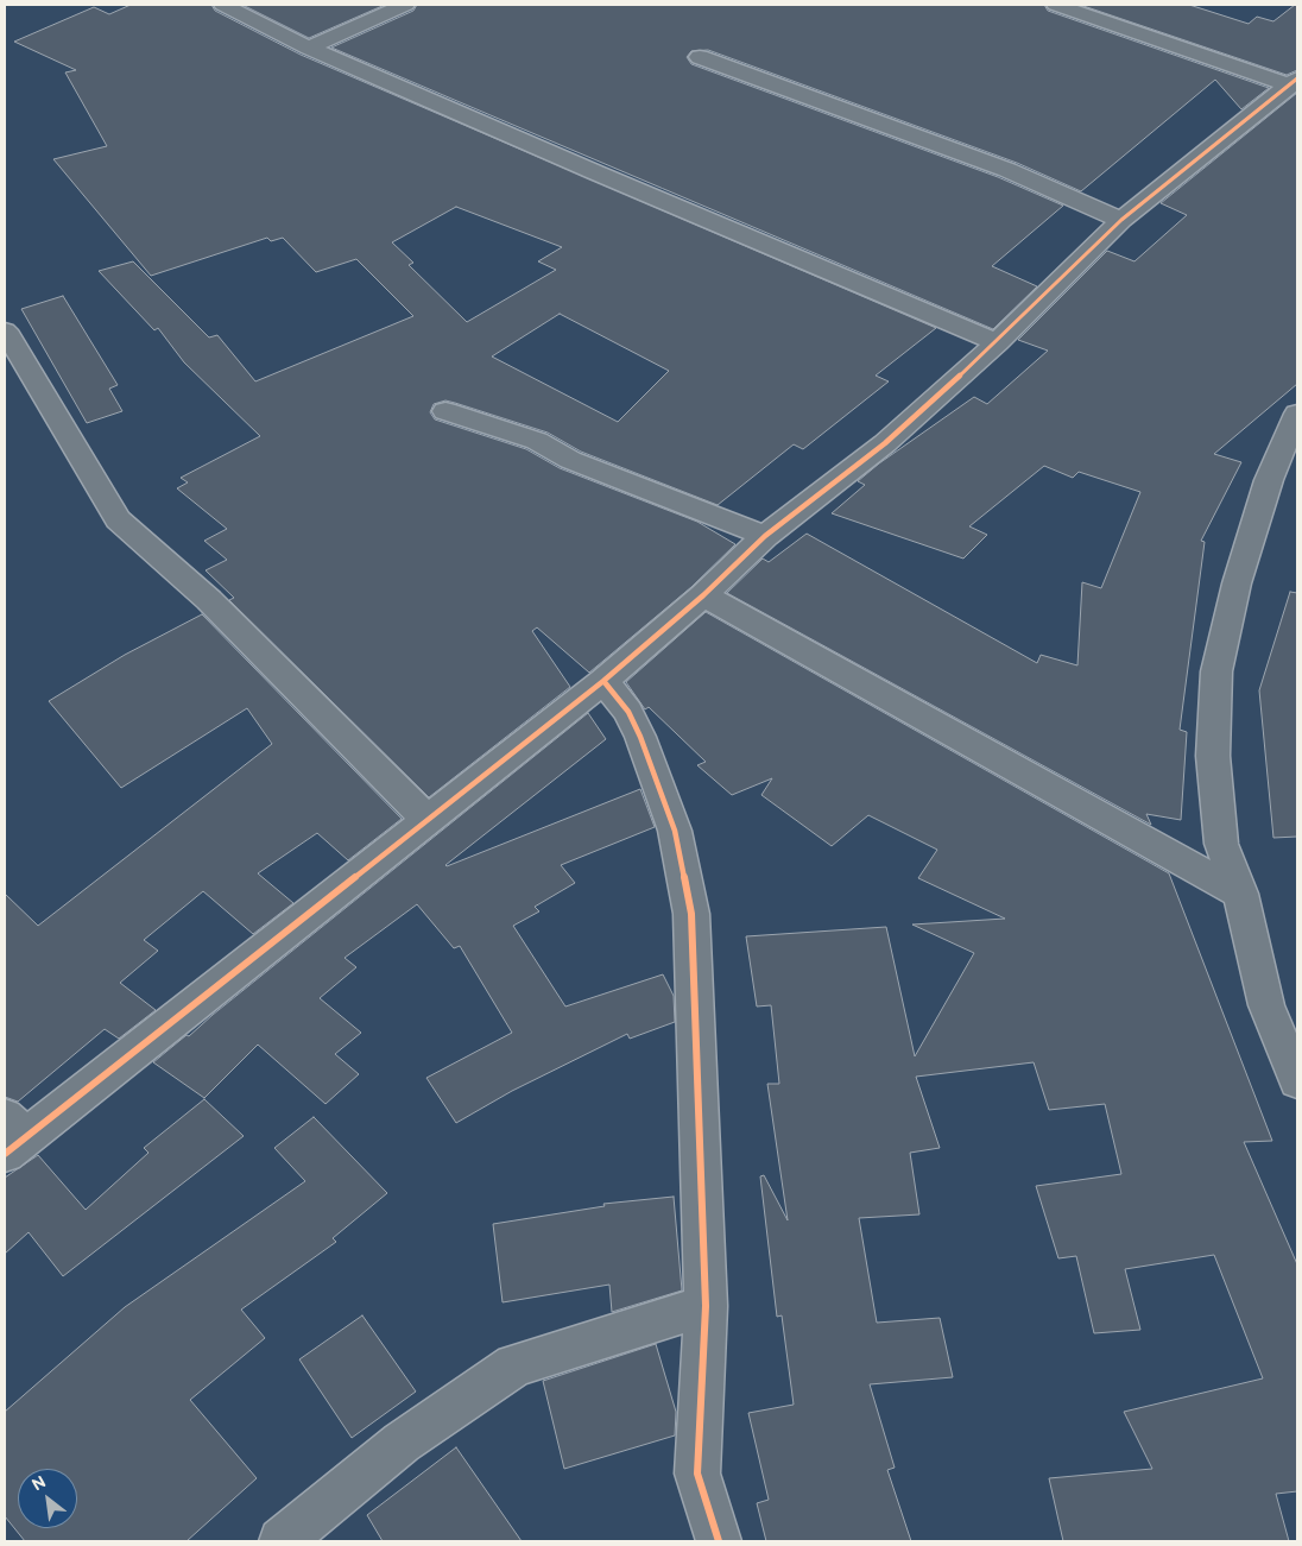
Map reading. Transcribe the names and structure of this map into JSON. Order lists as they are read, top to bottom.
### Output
{
  "north": "top left"
}
